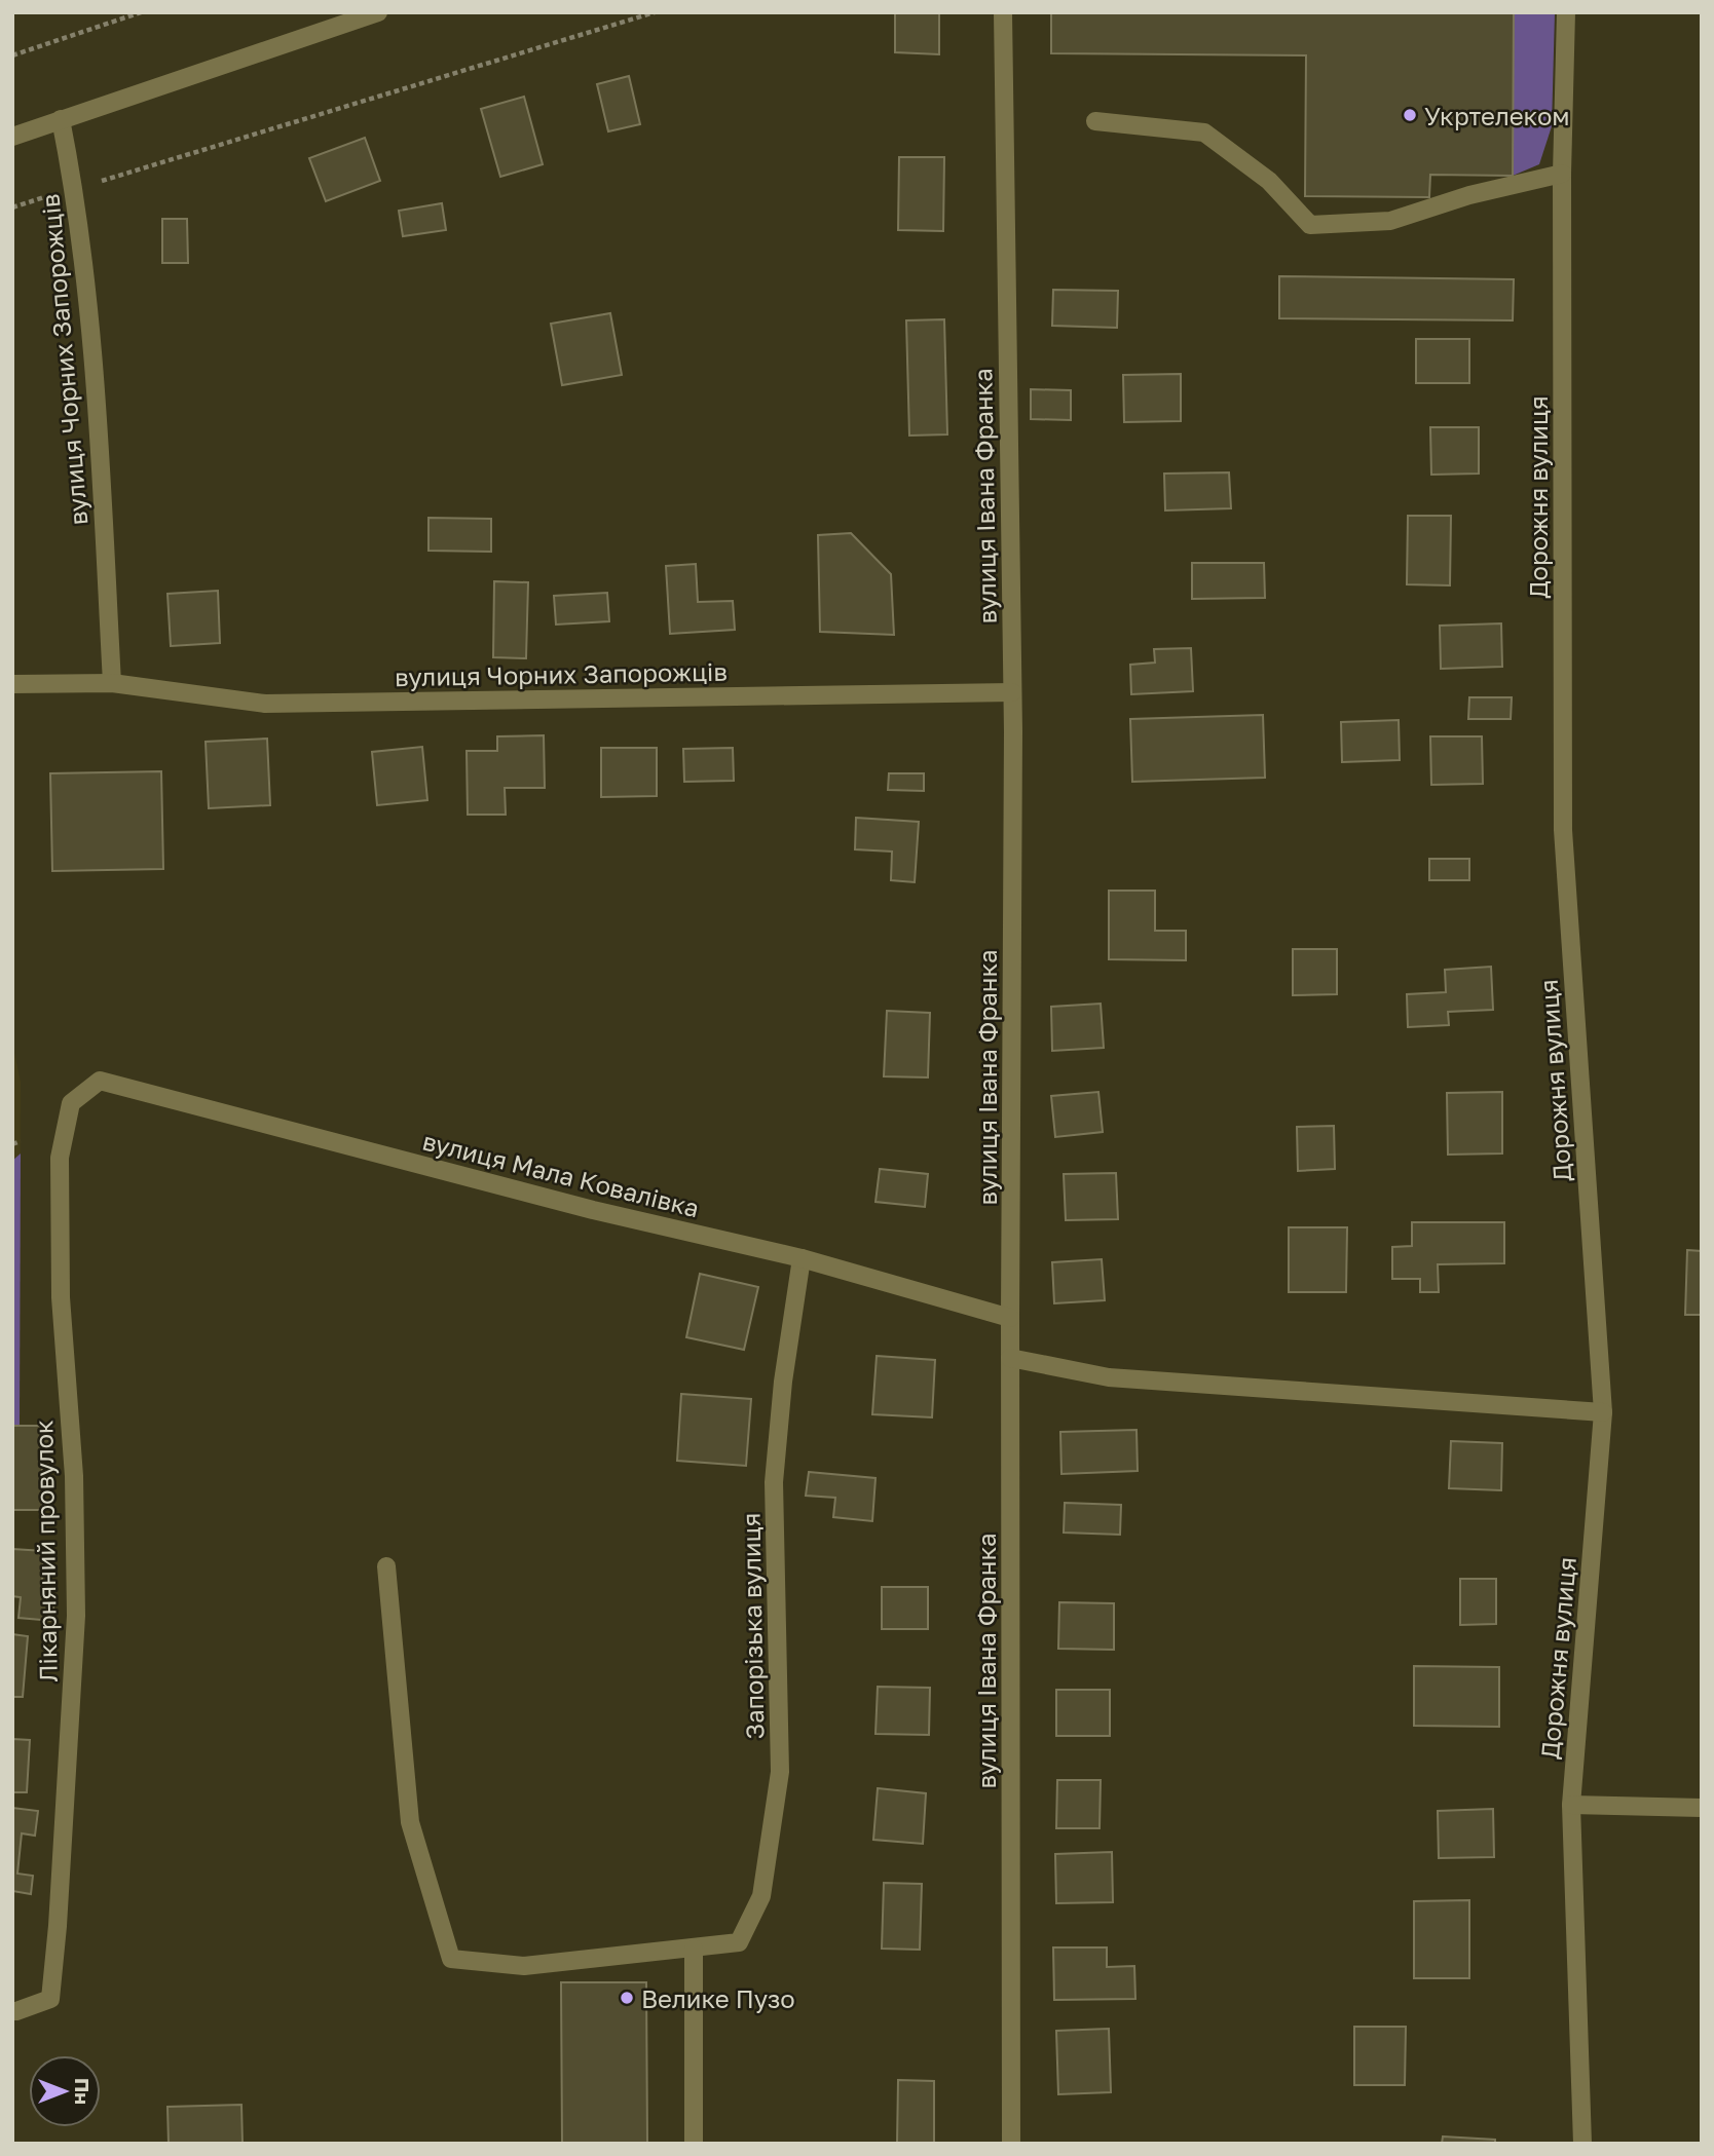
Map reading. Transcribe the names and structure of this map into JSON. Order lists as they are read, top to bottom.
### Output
{
  "streets": {
    "street": [
      "вулиця Чорних Запорожців",
      "вулиця Івана Франка",
      "Дорожня вулиця",
      "вулиця Мала Ковалівка",
      "Лікарняний провулок",
      "Запорізька вулиця"
    ]
  },
  "crossings": [
    ["вулиця Чорних Запорожців", "вулиця Івана Франка"],
    ["вулиця Івана Франка", "вулиця Мала Ковалівка"],
    ["вулиця Мала Ковалівка", "Лікарняний провулок"],
    ["вулиця Мала Ковалівка", "Запорізька вулиця"]
  ],
  "places": ["Укртелеком", "Велике Пузо"],
  "north": "right"
}
